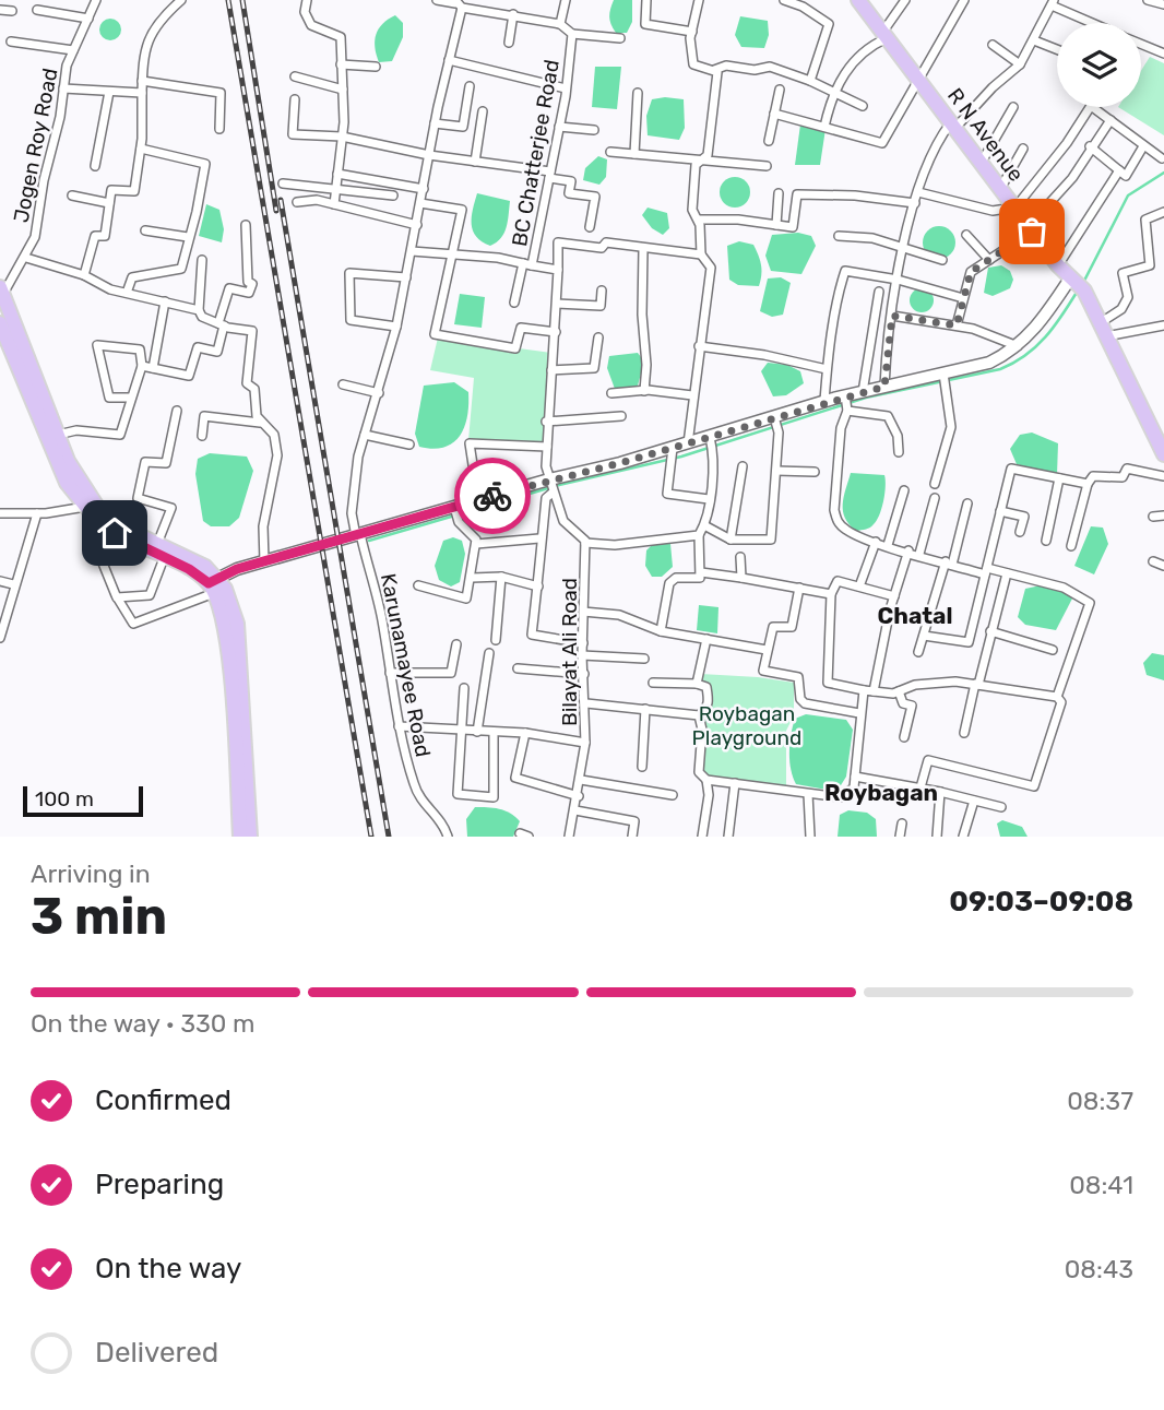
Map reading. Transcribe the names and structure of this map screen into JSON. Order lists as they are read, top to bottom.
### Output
{
  "streets": {
    "main road": ["R N Avenue"],
    "street": [
      "Jogen Roy Road",
      "BC Chatterjee Road",
      "Bilayat Ali Road",
      "Karunamayee Road"
    ]
  },
  "districts": ["Chatal", "Roybagan"],
  "parks": ["Roybagan Playground"],
  "scale_bar": "100 m",
  "page": {
    "scale": "100 m",
    "heading": ["3 min", "Arriving in", "09:03–09:08"],
    "bar": "On the way · 330 m",
    "list": [
      ["Confirmed", "08:37"],
      ["Preparing", "08:41"],
      ["On the way", "08:43"],
      "Delivered"
    ]
  }
}
